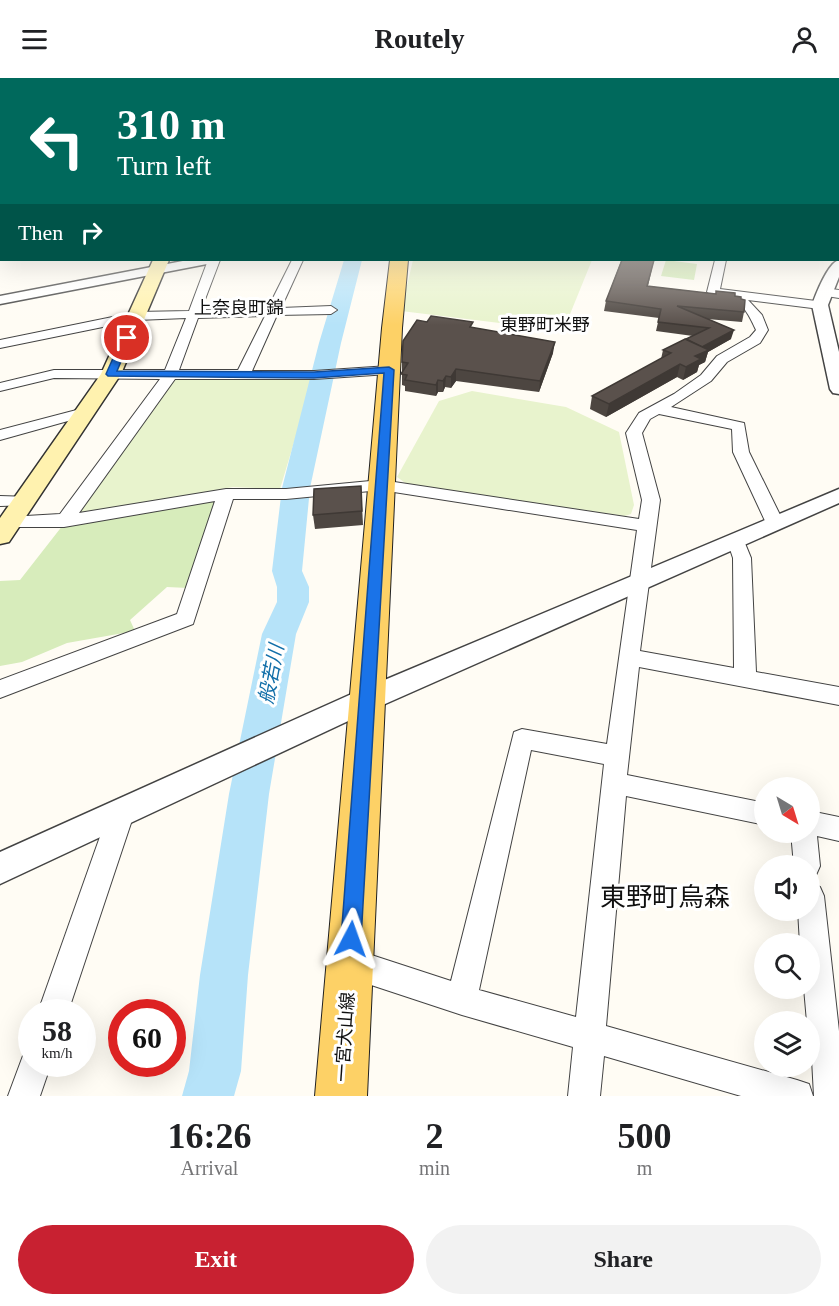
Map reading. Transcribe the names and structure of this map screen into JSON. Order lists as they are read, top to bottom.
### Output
{
  "streets": {
    "main road": ["一宮犬山線"]
  },
  "districts": ["上奈良町錦", "東野町米野", "東野町烏森"],
  "water": ["般若川"],
  "north": "bottom right",
  "page": {
    "header": "Routely",
    "turn": ["310 m", "Turn left"],
    "then": "Then",
    "speed": "58 km/h",
    "limit": "60",
    "eta": [
      "16:26",
      "Arrival",
      "2",
      "min",
      "500",
      "m"
    ],
    "buttons": ["Exit", "Share"]
  }
}
